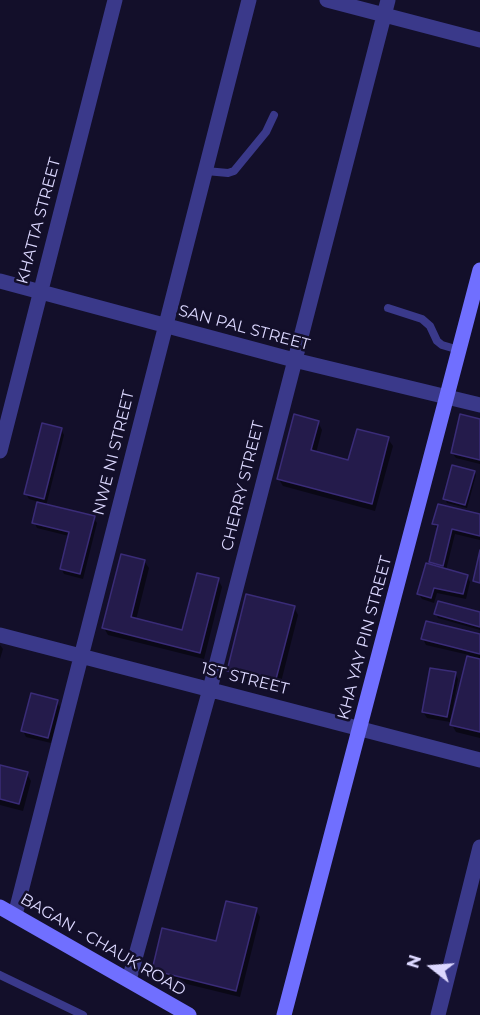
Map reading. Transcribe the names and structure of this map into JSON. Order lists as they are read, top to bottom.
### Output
{
  "streets": {
    "street": [
      "KHATTA STREET",
      "SAN PAL STREET",
      "NWE NI STREET",
      "CHERRY STREET",
      "KHA YAY PIN STREET",
      "1ST STREET",
      "BAGAN - CHAUK ROAD"
    ]
  },
  "crossings": [
    ["KHATTA STREET", "SAN PAL STREET"],
    ["SAN PAL STREET", "NWE NI STREET"],
    ["SAN PAL STREET", "CHERRY STREET"],
    ["SAN PAL STREET", "KHA YAY PIN STREET"],
    ["NWE NI STREET", "1ST STREET"],
    ["NWE NI STREET", "BAGAN - CHAUK ROAD"],
    ["CHERRY STREET", "1ST STREET"],
    ["CHERRY STREET", "BAGAN - CHAUK ROAD"],
    ["KHA YAY PIN STREET", "1ST STREET"]
  ],
  "north": "left"
}
